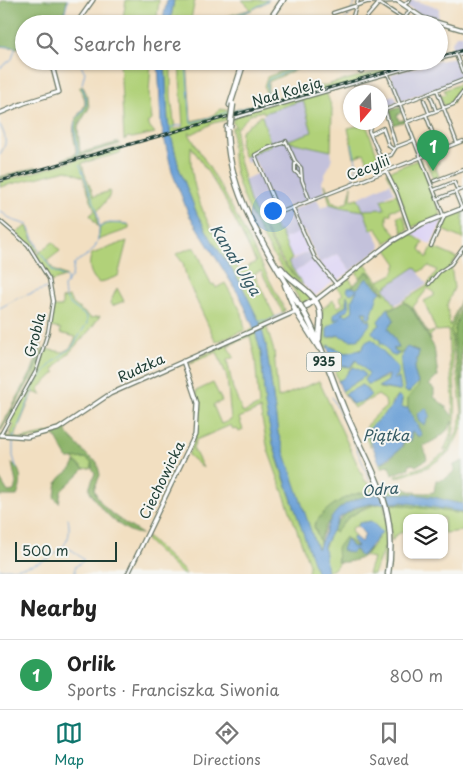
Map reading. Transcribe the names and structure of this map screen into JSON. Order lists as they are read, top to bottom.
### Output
{
  "streets": {
    "main road": ["935", "Rudzka", "Ciechowicka"],
    "street": ["Nad Koleją", "Cecylii", "Grobla"]
  },
  "crossings": [
    ["Grobla", "Rudzka"],
    ["Rudzka", "Ciechowicka"]
  ],
  "water": ["Kanał Ulga", "Piątka", "Odra"],
  "scale_bar": "500 m",
  "north": "bottom",
  "page": {
    "search": "Search here",
    "pins": "1",
    "scale": "500 m",
    "heading": "Nearby",
    "list": [
      {
        "mark": "1",
        "name": "Orlik",
        "note": "Sports · Franciszka Siwonia",
        "value": "800 m"
      }
    ],
    "nav": ["Map", "Directions", "Saved"]
  }
}
